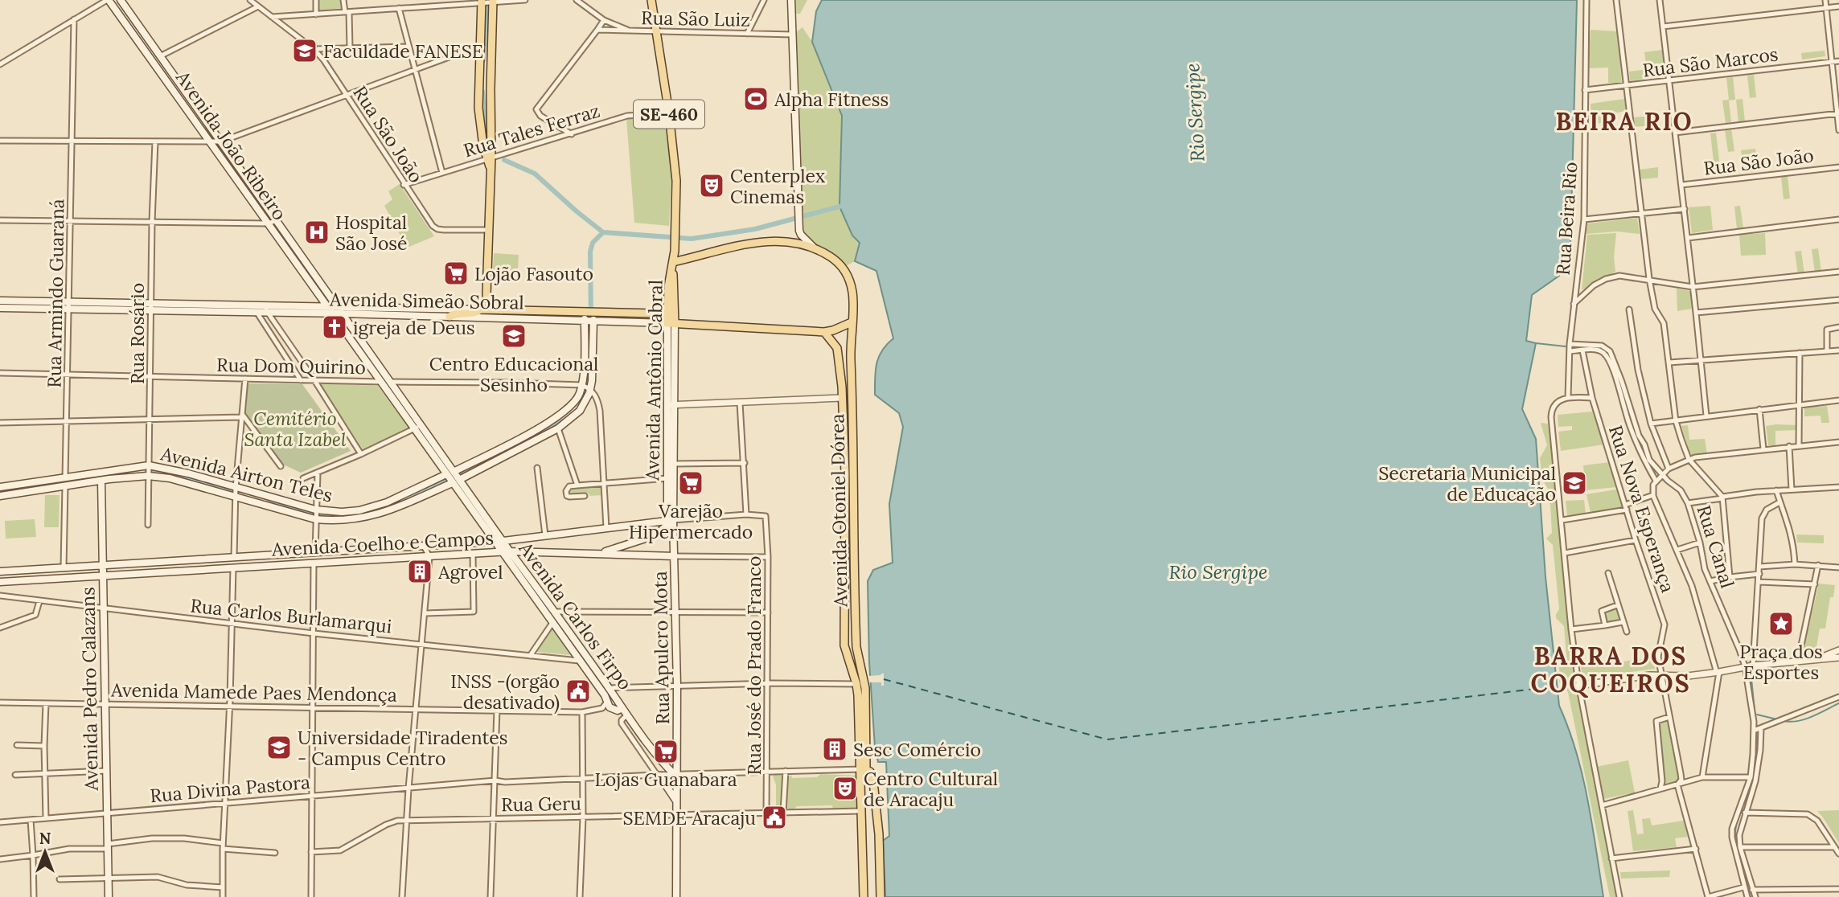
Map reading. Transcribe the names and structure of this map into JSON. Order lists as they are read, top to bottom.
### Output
{
  "streets": {
    "main road": [
      "SE-460",
      "Avenida João Ribeiro",
      "Avenida Simeão Sobral",
      "Avenida Antônio Cabral",
      "Avenida Airton Teles",
      "Avenida Otoniel Dórea",
      "Avenida Coelho e Campos",
      "Avenida Carlos Firpo",
      "Rua Apulcro Mota",
      "Avenida Pedro Calazans"
    ],
    "street": [
      "Rua São Luiz",
      "Rua São Marcos",
      "Rua Tales Ferraz",
      "Rua São João",
      "Rua Beira Rio",
      "Rua Armindo Guaraná",
      "Rua Rosário",
      "Rua Dom Quirino",
      "Rua Nova Esperança",
      "Rua Canal",
      "Rua Carlos Burlamarqui",
      "Rua José do Prado Franco",
      "Avenida Mamede Paes Mendonça",
      "Rua Divina Pastora",
      "Rua Geru"
    ]
  },
  "crossings": [
    ["Rua São Luiz", "SE-460"],
    ["Rua São Marcos", "Rua Beira Rio"],
    ["SE-460", "Rua Tales Ferraz"],
    ["SE-460", "Avenida Antônio Cabral"],
    ["Rua Tales Ferraz", "Rua São João"],
    ["Rua Tales Ferraz", "Avenida Simeão Sobral"],
    ["Rua São João", "Avenida Simeão Sobral"],
    ["Avenida João Ribeiro", "Avenida Simeão Sobral"],
    ["Avenida João Ribeiro", "Rua Dom Quirino"],
    ["Avenida João Ribeiro", "Avenida Airton Teles"],
    ["Avenida João Ribeiro", "Avenida Carlos Firpo"],
    ["Rua Armindo Guaraná", "Avenida Simeão Sobral"],
    ["Rua Armindo Guaraná", "Rua Dom Quirino"],
    ["Rua Armindo Guaraná", "Avenida Airton Teles"],
    ["Rua Armindo Guaraná", "Avenida Coelho e Campos"],
    ["Avenida Simeão Sobral", "Rua Rosário"],
    ["Avenida Simeão Sobral", "Avenida Antônio Cabral"],
    ["Avenida Simeão Sobral", "Avenida Airton Teles"],
    ["Avenida Simeão Sobral", "Avenida Otoniel Dórea"],
    ["Rua Rosário", "Rua Dom Quirino"],
    ["Rua Rosário", "Avenida Airton Teles"],
    ["Rua Dom Quirino", "Avenida Airton Teles"],
    ["Avenida Antônio Cabral", "Avenida Coelho e Campos"],
    ["Avenida Antônio Cabral", "Rua Apulcro Mota"],
    ["Avenida Airton Teles", "Avenida Carlos Firpo"],
    ["Avenida Airton Teles", "Avenida Pedro Calazans"],
    ["Avenida Otoniel Dórea", "Rua Divina Pastora"],
    ["Avenida Coelho e Campos", "Avenida Carlos Firpo"],
    ["Avenida Coelho e Campos", "Rua Apulcro Mota"],
    ["Avenida Coelho e Campos", "Rua José do Prado Franco"],
    ["Avenida Coelho e Campos", "Avenida Pedro Calazans"],
    ["Rua Carlos Burlamarqui", "Avenida Carlos Firpo"],
    ["Rua Carlos Burlamarqui", "Avenida Pedro Calazans"],
    ["Avenida Carlos Firpo", "Rua Apulcro Mota"],
    ["Avenida Carlos Firpo", "Avenida Mamede Paes Mendonça"],
    ["Avenida Carlos Firpo", "Rua Divina Pastora"],
    ["Rua Apulcro Mota", "Rua Divina Pastora"],
    ["Rua Apulcro Mota", "Rua Geru"],
    ["Rua José do Prado Franco", "Rua Divina Pastora"],
    ["Rua José do Prado Franco", "Rua Geru"],
    ["Avenida Pedro Calazans", "Avenida Mamede Paes Mendonça"],
    ["Avenida Pedro Calazans", "Rua Divina Pastora"]
  ],
  "districts": ["BEIRA RIO", "BARRA DOS COQUEIROS"],
  "water": ["Rio Sergipe"],
  "parks": ["Cemitério Santa Izabel"],
  "places": {
    "school or university": [
      "Faculdade FANESE",
      "Centro Educacional Sesinho",
      "Secretaria Municipal de Educação",
      "Universidade Tiradentes - Campus Centro"
    ],
    "sports": ["Alpha Fitness"],
    "theatre": ["Centerplex Cinemas", "Centro Cultural de Aracaju"],
    "hospital": ["Hospital São José"],
    "supermarket": ["Lojão Fasouto", "Varejão Hipermercado", "Lojas Guanabara"],
    "church": ["igreja de Deus"],
    "building": ["Agrovel", "Sesc Comércio"],
    "place": ["Praça dos Esportes"],
    "public building": ["INSS -(orgão desativado)", "SEMDE Aracaju"]
  },
  "north": "top"
}
